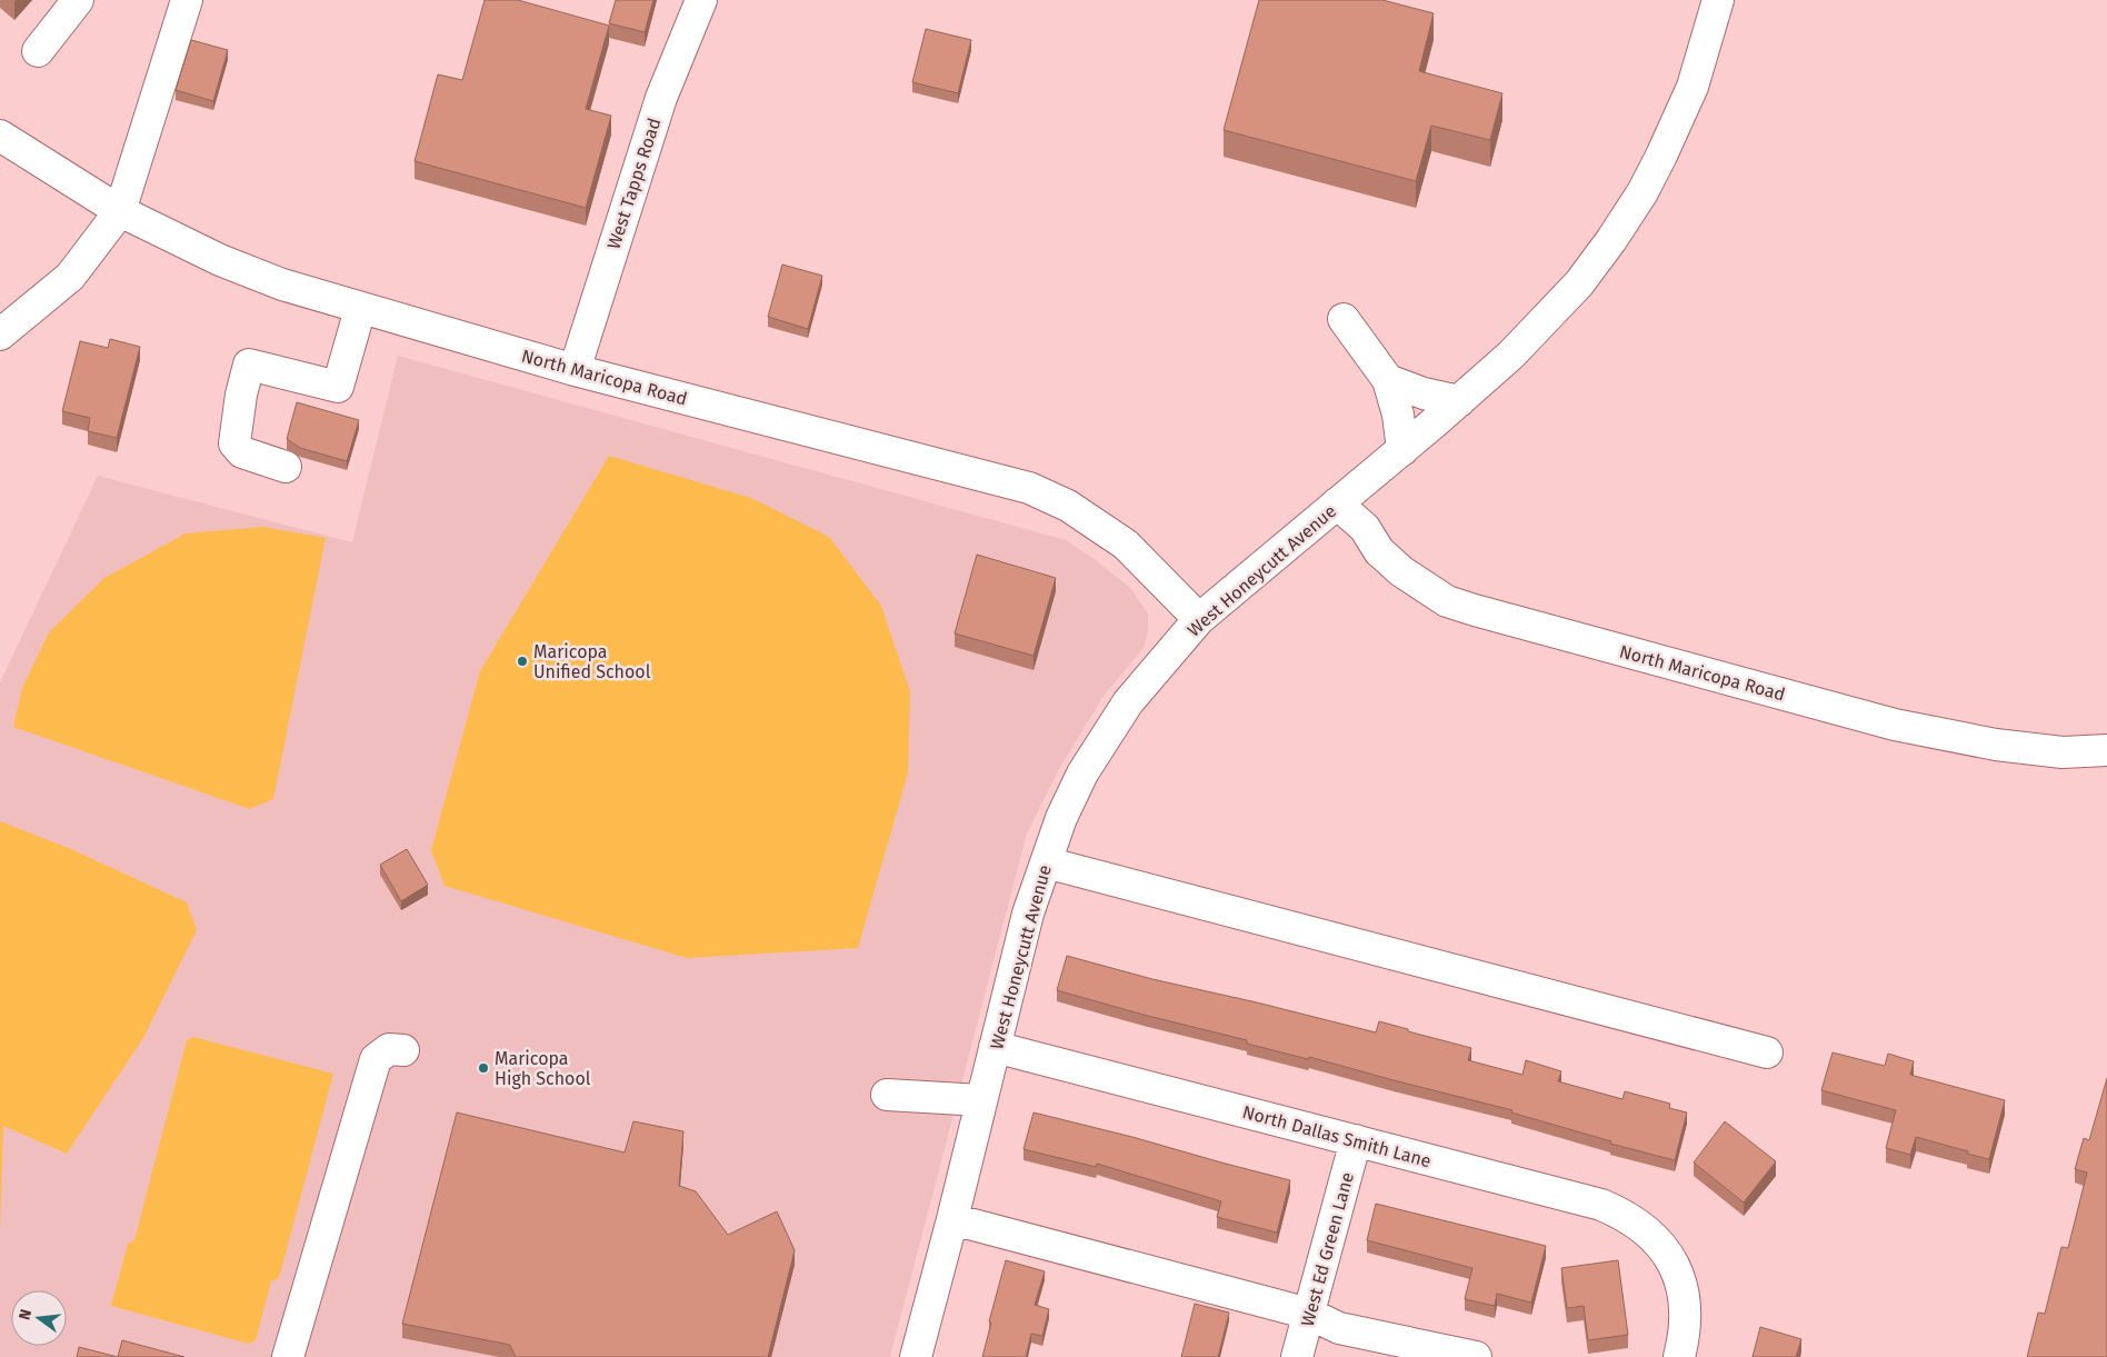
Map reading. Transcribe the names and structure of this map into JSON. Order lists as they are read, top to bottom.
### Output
{
  "streets": {
    "street": [
      "West Tapps Road",
      "North Maricopa Road",
      "West Honeycutt Avenue",
      "North Dallas Smith Lane",
      "West Ed Green Lane"
    ]
  },
  "crossings": [
    ["West Tapps Road", "North Maricopa Road"],
    ["North Maricopa Road", "West Honeycutt Avenue"],
    ["West Honeycutt Avenue", "North Dallas Smith Lane"],
    ["North Dallas Smith Lane", "West Ed Green Lane"]
  ],
  "places": ["Maricopa Unified School", "Maricopa High School"],
  "north": "left"
}
